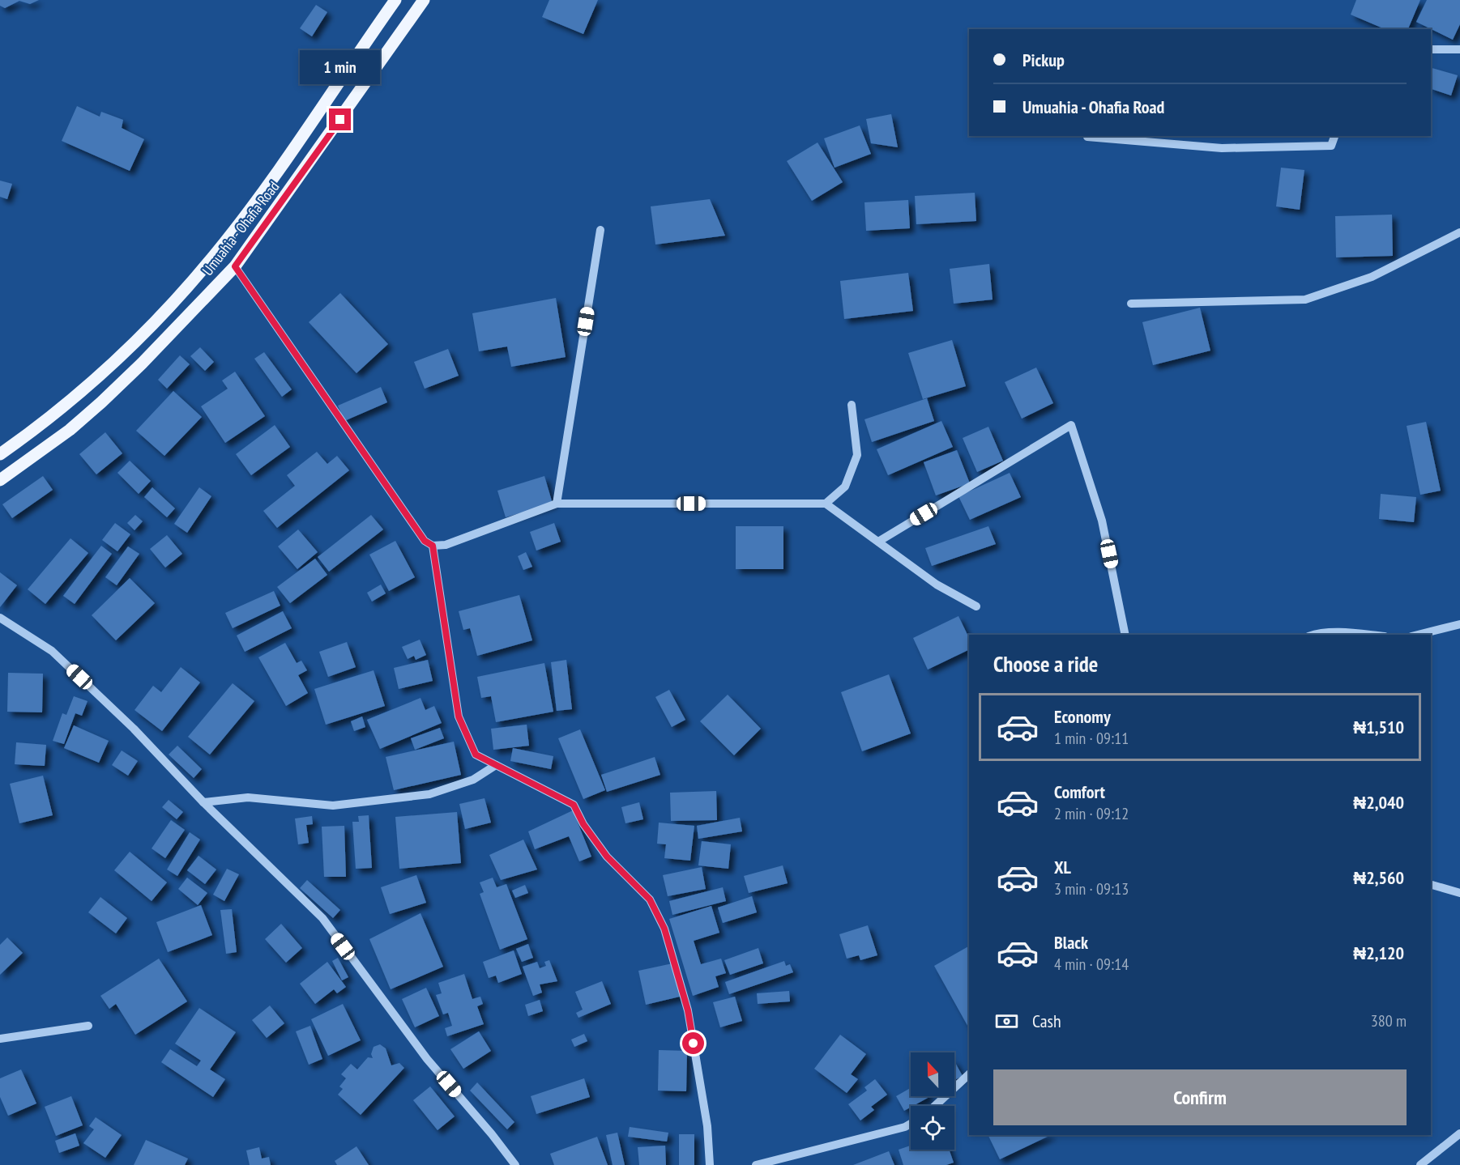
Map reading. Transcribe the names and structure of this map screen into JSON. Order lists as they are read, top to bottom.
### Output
{
  "streets": {
    "main road": ["Umuahia - Ohafia Road"]
  },
  "north": "top",
  "page": {
    "banner": ["Pickup", "Umuahia - Ohafia Road"],
    "bubble": "1 min",
    "heading": "Choose a ride",
    "list": [
      {
        "name": "Economy",
        "note": "1 min · 09:11",
        "value": "₦1,510"
      },
      {
        "name": "Comfort",
        "note": "2 min · 09:12",
        "value": "₦2,040"
      },
      {
        "name": "XL",
        "note": "3 min · 09:13",
        "value": "₦2,560"
      },
      {
        "name": "Black",
        "note": "4 min · 09:14",
        "value": "₦2,120"
      }
    ],
    "pay": ["Cash", "380 m"],
    "buttons": "Confirm"
  }
}
